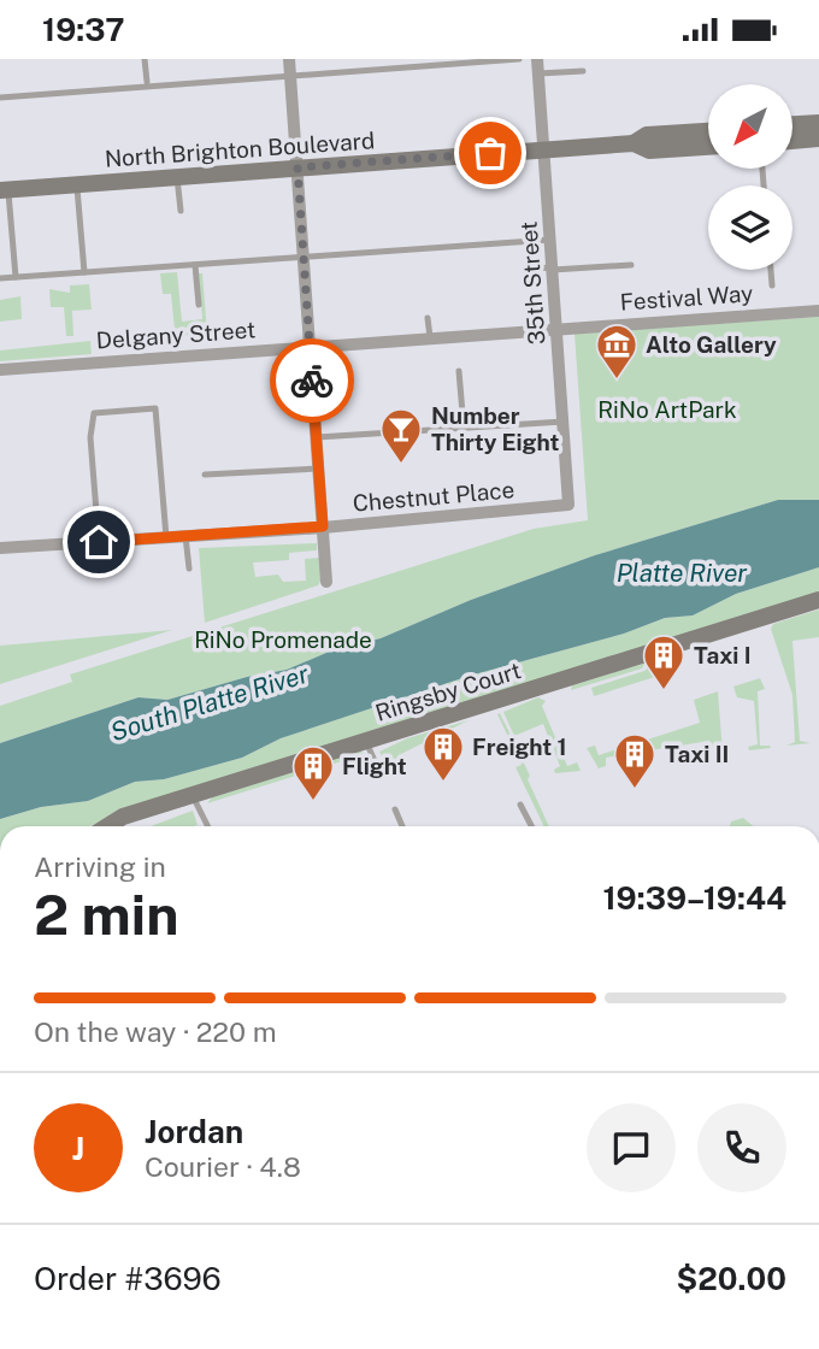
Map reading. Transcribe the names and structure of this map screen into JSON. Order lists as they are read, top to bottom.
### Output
{
  "streets": {
    "main road": ["North Brighton Boulevard", "Ringsby Court"],
    "street": [
      "35th Street",
      "Festival Way",
      "Delgany Street",
      "Chestnut Place"
    ]
  },
  "crossings": [
    ["North Brighton Boulevard", "35th Street"],
    ["35th Street", "Festival Way"],
    ["35th Street", "Delgany Street"],
    ["35th Street", "Chestnut Place"],
    ["Festival Way", "Delgany Street"]
  ],
  "water": ["Platte River", "South Platte River"],
  "parks": ["RiNo ArtPark", "RiNo Promenade"],
  "places": {
    "museum": ["Alto Gallery"],
    "bar": ["Number Thirty Eight"],
    "building": [
      "Taxi I",
      "Freight 1",
      "Taxi II",
      "Flight"
    ]
  },
  "north": "bottom left",
  "page": {
    "status": "19:37",
    "heading": ["2 min", "Arriving in", "19:39–19:44"],
    "panel": [
      "Jordan",
      "Courier · 4.8",
      "Order #3696",
      "$20.00"
    ],
    "bar": "On the way · 220 m",
    "round": "J"
  }
}
